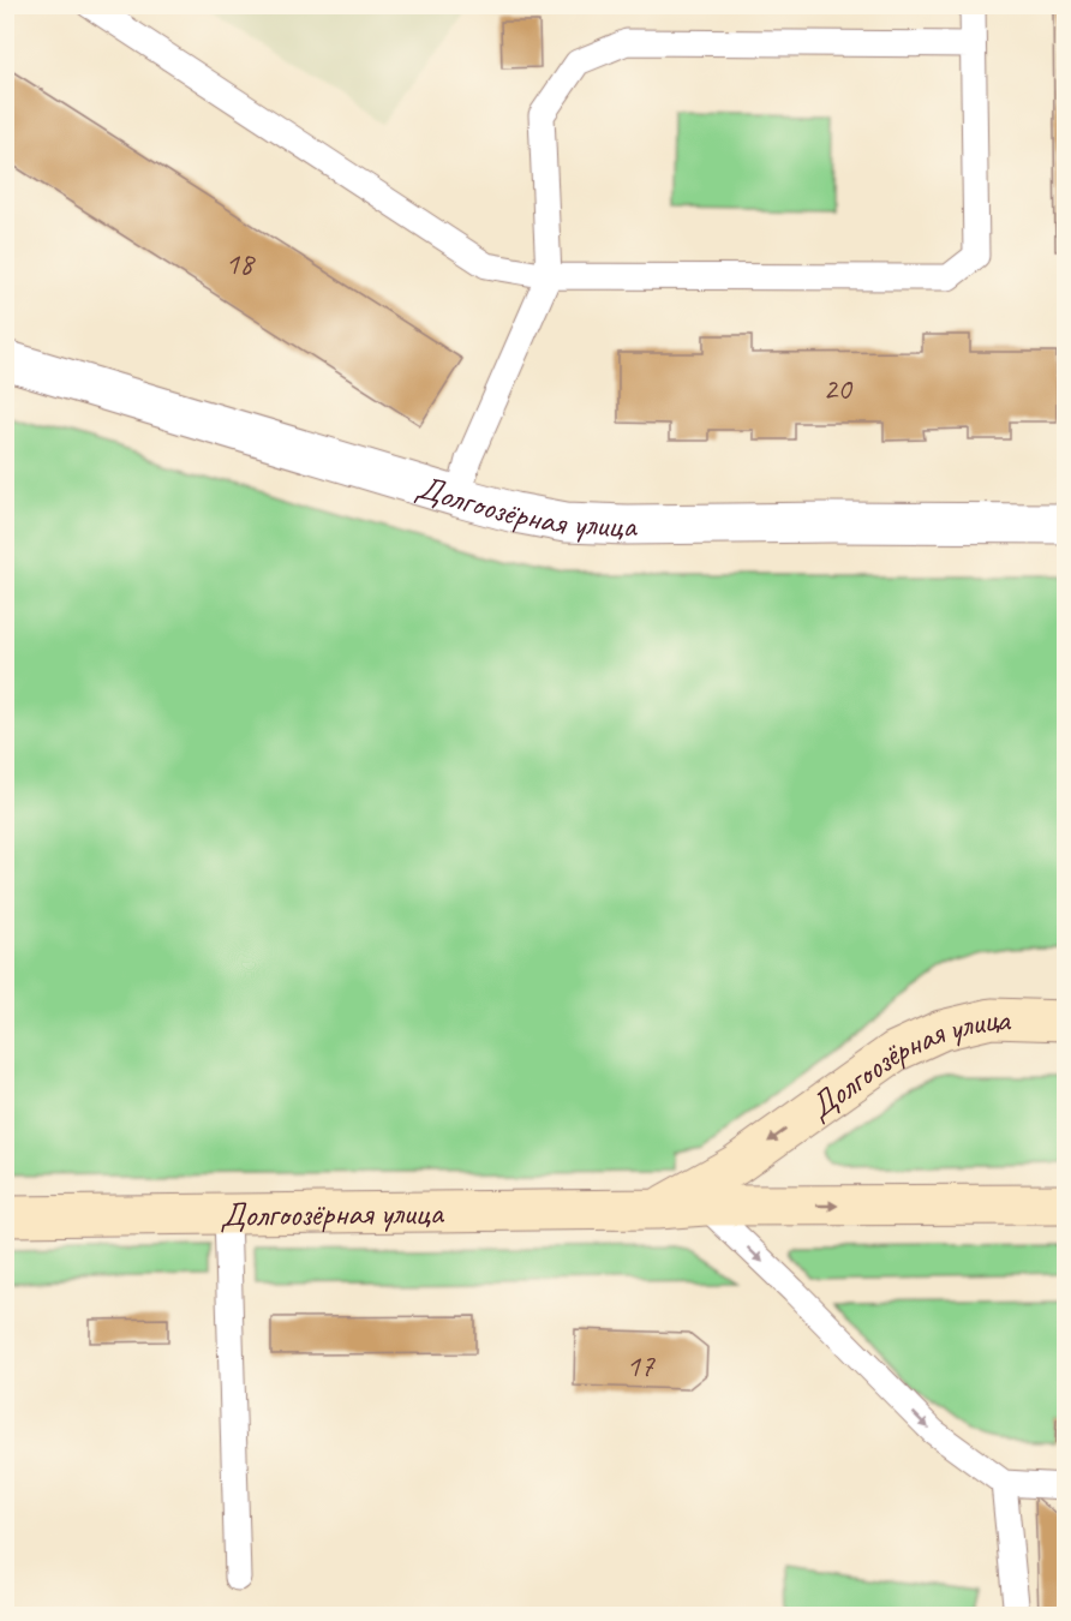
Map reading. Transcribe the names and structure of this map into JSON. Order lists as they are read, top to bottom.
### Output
{
  "streets": {
    "main road": ["Долгоозёрная улица"]
  },
  "house_numbers": ["18", "20", "17"]
}
